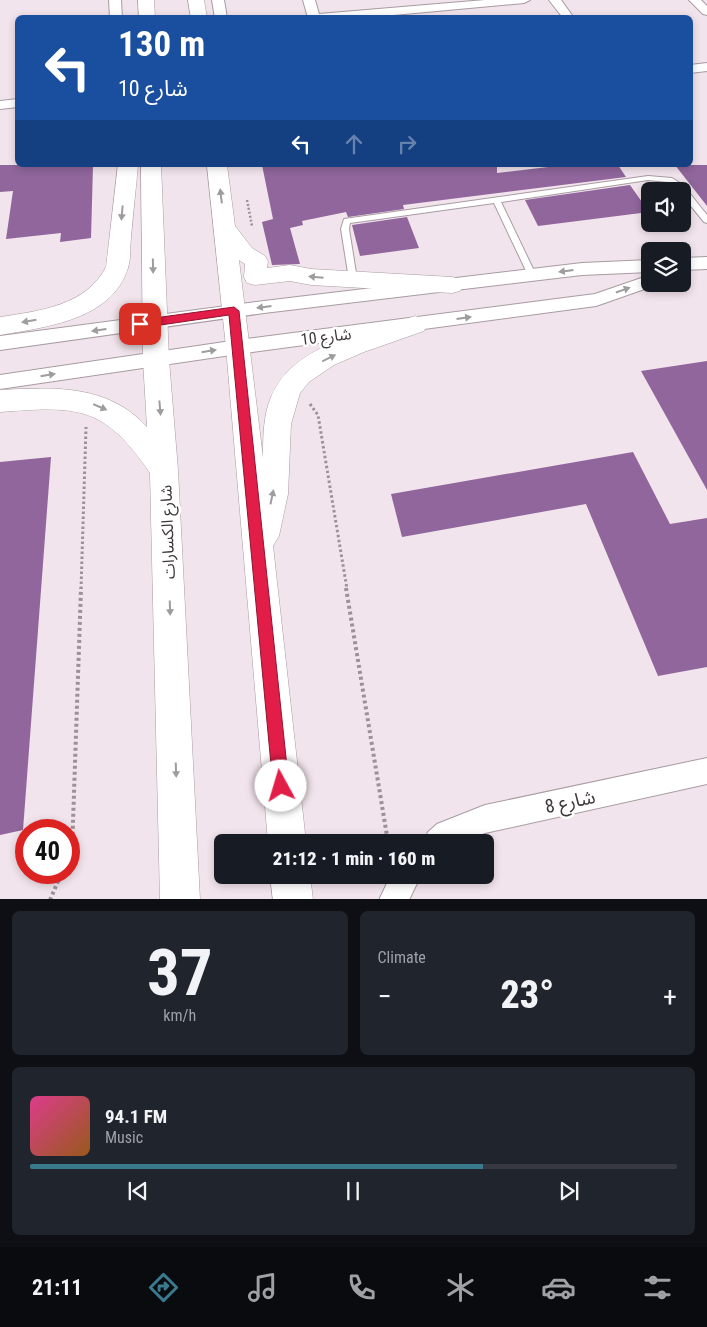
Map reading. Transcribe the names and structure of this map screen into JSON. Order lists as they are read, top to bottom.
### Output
{
  "streets": {
    "street": ["شارع 10", "شارع الكسارات", "شارع 8"]
  },
  "crossings": [
    ["شارع 10", "شارع الكسارات"]
  ],
  "page": {
    "turn": ["130 m", "شارع 10"],
    "limit": "40",
    "trip": "21:12 · 1 min · 160 m",
    "tile": [
      ["37", "km/h"],
      "Climate"
    ],
    "heat": ["−", "23°", "+"],
    "song": ["94.1 FM", "Music"],
    "tabs": "21:11"
  }
}
